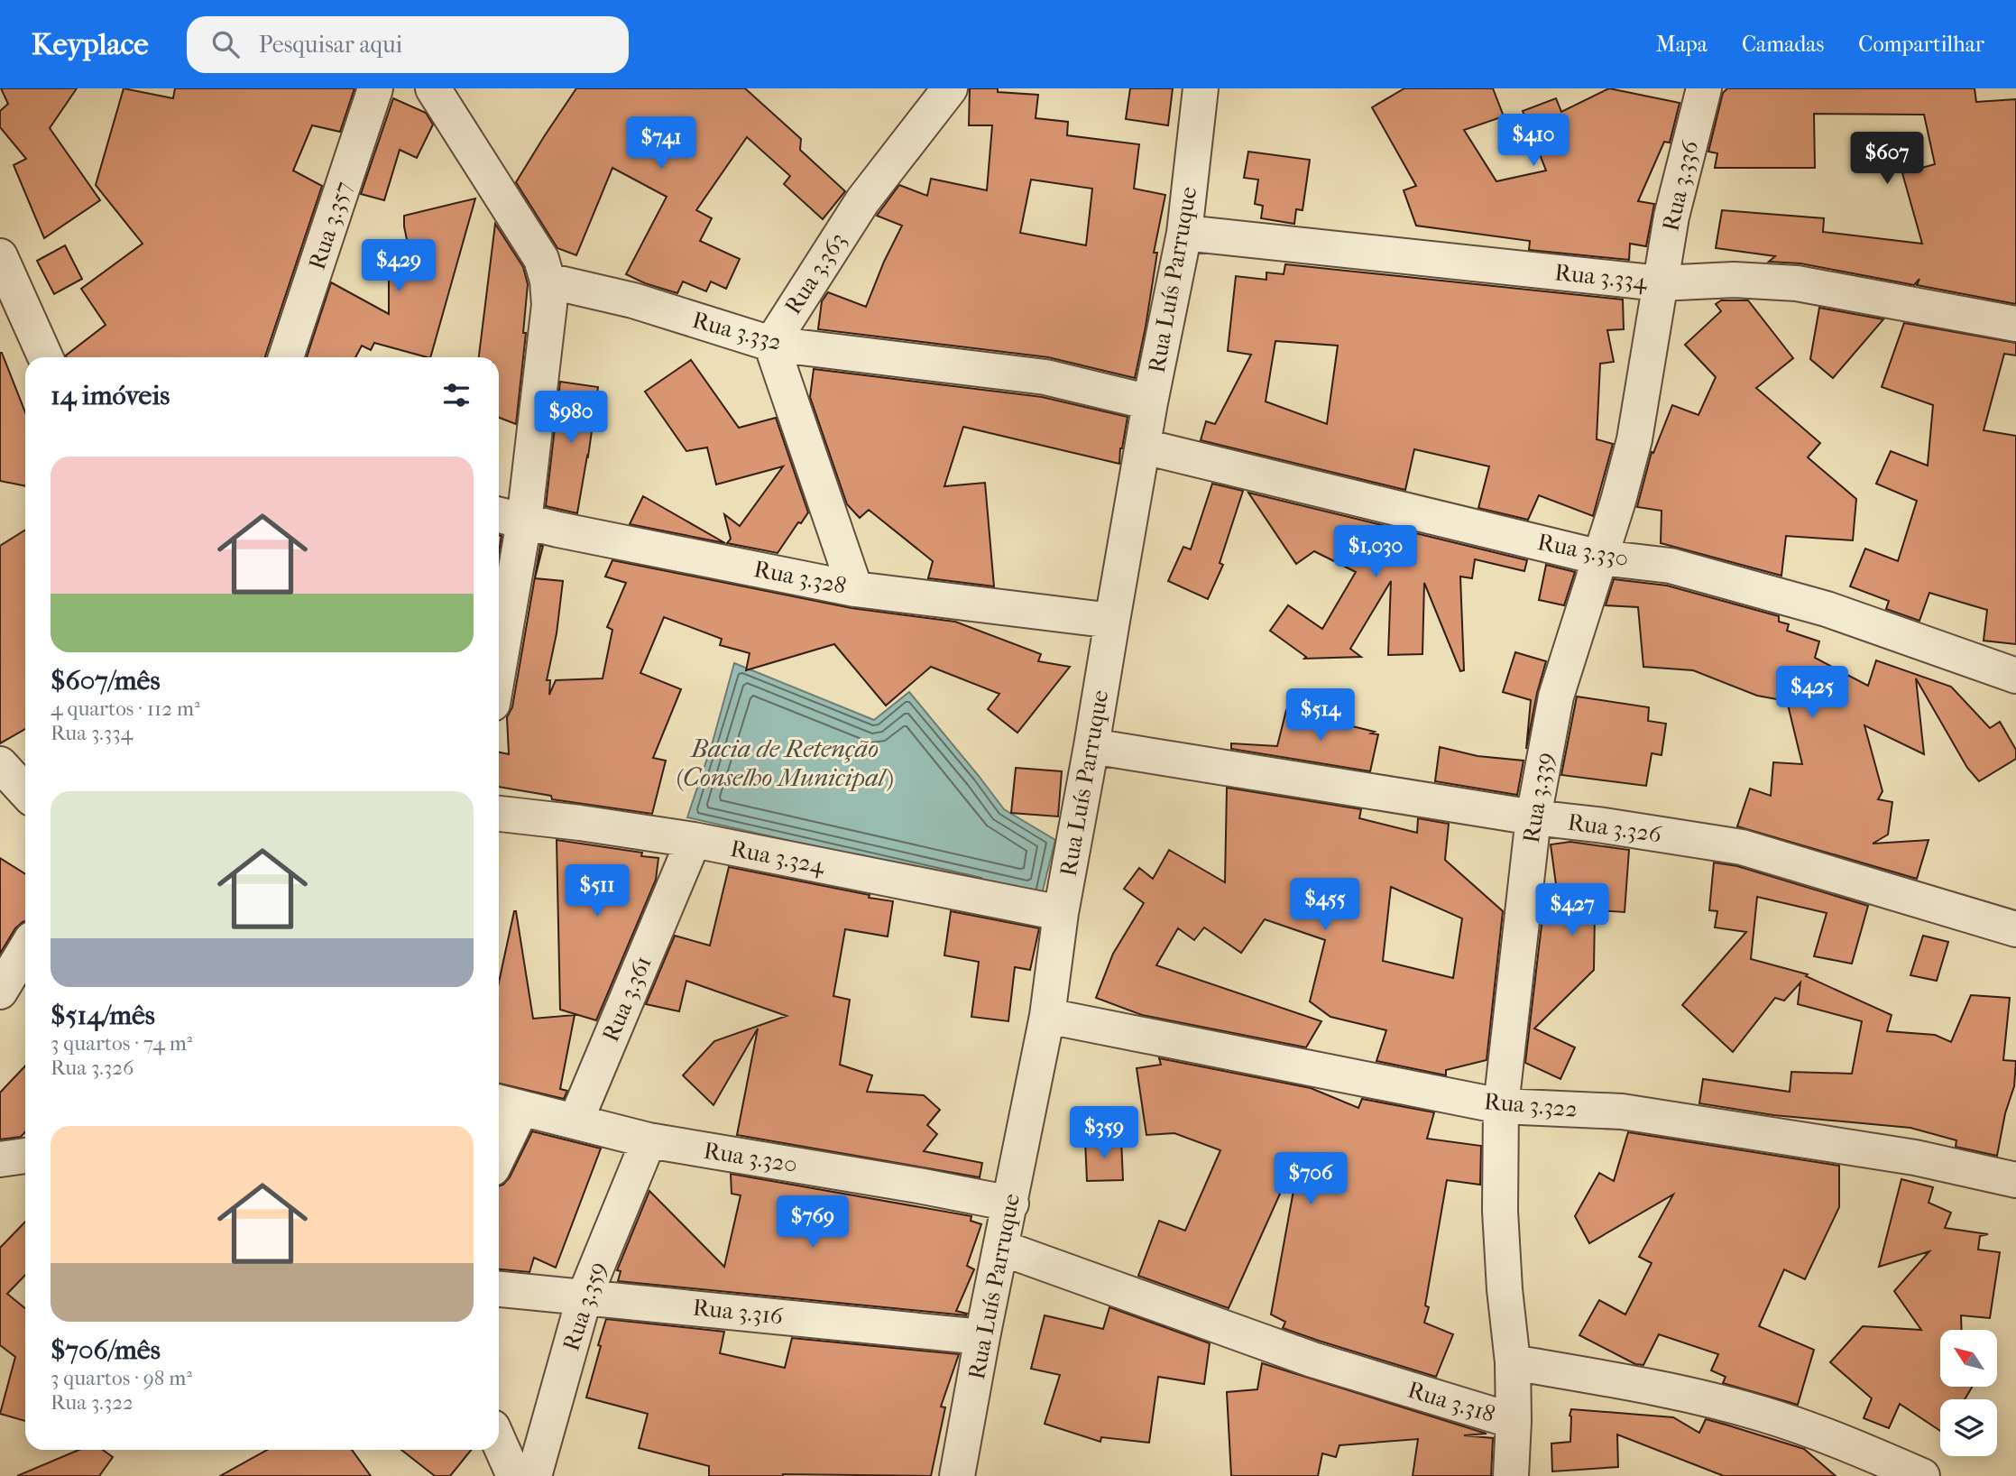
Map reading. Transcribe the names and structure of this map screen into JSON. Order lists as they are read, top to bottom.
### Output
{
  "streets": {
    "street": [
      "Rua 3.336",
      "Rua 3.357",
      "Rua 3.363",
      "Rua 3.334",
      "Rua Luís Parruque",
      "Rua 3.332",
      "Rua 3.330",
      "Rua 3.328",
      "Rua 3.339",
      "Rua 3.326",
      "Rua 3.324",
      "Rua 3.361",
      "Rua 3.322",
      "Rua 3.320",
      "Rua 3.359",
      "Rua 3.316",
      "Rua 3.318"
    ]
  },
  "crossings": [
    ["Rua 3.336", "Rua 3.334"],
    ["Rua 3.336", "Rua 3.339"],
    ["Rua 3.363", "Rua 3.332"],
    ["Rua 3.334", "Rua Luís Parruque"],
    ["Rua 3.334", "Rua 3.339"],
    ["Rua Luís Parruque", "Rua 3.332"],
    ["Rua Luís Parruque", "Rua 3.330"],
    ["Rua Luís Parruque", "Rua 3.328"],
    ["Rua Luís Parruque", "Rua 3.326"],
    ["Rua Luís Parruque", "Rua 3.324"],
    ["Rua Luís Parruque", "Rua 3.322"],
    ["Rua Luís Parruque", "Rua 3.320"],
    ["Rua Luís Parruque", "Rua 3.316"],
    ["Rua Luís Parruque", "Rua 3.318"],
    ["Rua 3.330", "Rua 3.339"],
    ["Rua 3.339", "Rua 3.326"],
    ["Rua 3.339", "Rua 3.322"],
    ["Rua 3.339", "Rua 3.318"],
    ["Rua 3.324", "Rua 3.361"],
    ["Rua 3.361", "Rua 3.320"],
    ["Rua 3.320", "Rua 3.359"],
    ["Rua 3.359", "Rua 3.316"]
  ],
  "water": ["Bacia de Retenção (Conselho Municipal)"],
  "north": "top left",
  "page": {
    "header": "Keyplace",
    "search": "Pesquisar aqui",
    "nav": ["Mapa", "Camadas", "Compartilhar"],
    "price": [
      "$410",
      "$741",
      "$607",
      "$429",
      "$980",
      "$1,030",
      "$425",
      "$514",
      "$511",
      "$455",
      "$427",
      "$359",
      "$706",
      "$769"
    ],
    "heading": "14 imóveis",
    "list": [
      {
        "name": "$607/mês",
        "note": "4 quartos · 112 m² · Rua 3.334"
      },
      {
        "name": "$514/mês",
        "note": "3 quartos · 74 m² · Rua 3.326"
      },
      {
        "name": "$706/mês",
        "note": "3 quartos · 98 m² · Rua 3.322"
      }
    ]
  }
}
